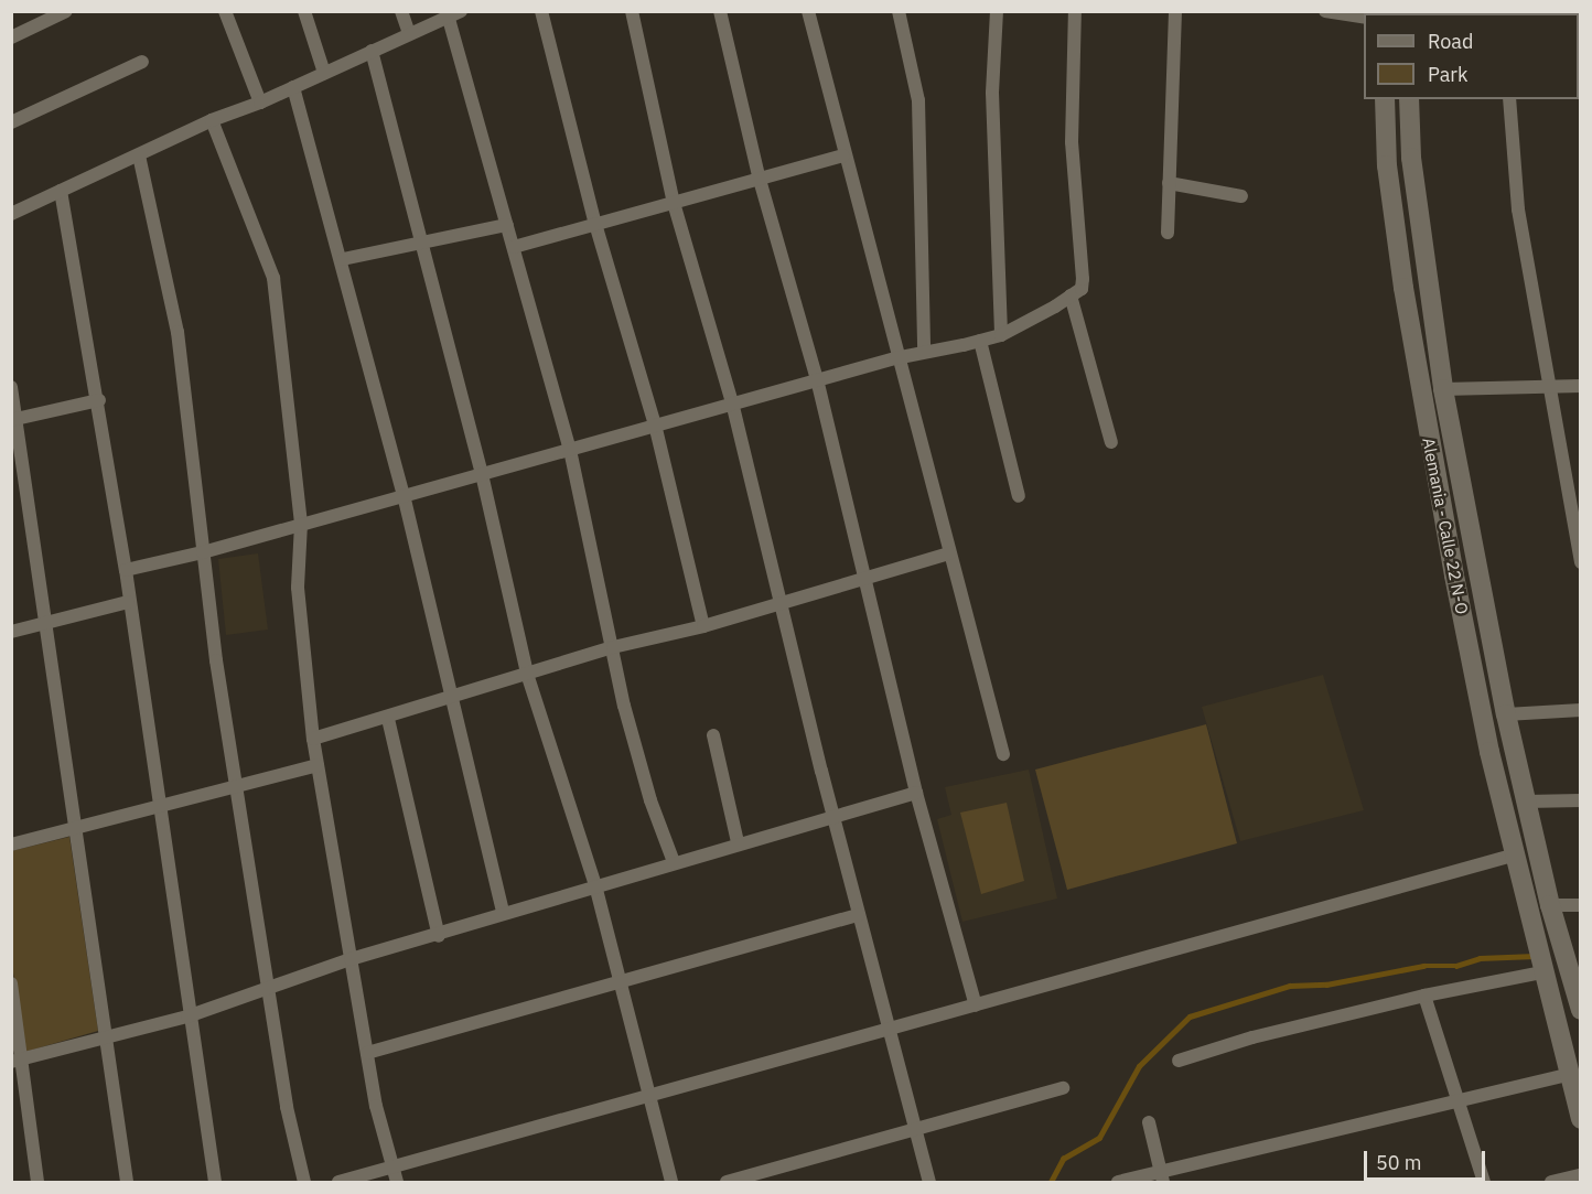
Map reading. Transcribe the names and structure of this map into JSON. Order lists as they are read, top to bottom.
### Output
{
  "streets": {
    "street": ["Alemania - Calle 22 N-O"]
  },
  "legend": ["Road", "Park"],
  "scale_bar": "50 m"
}
